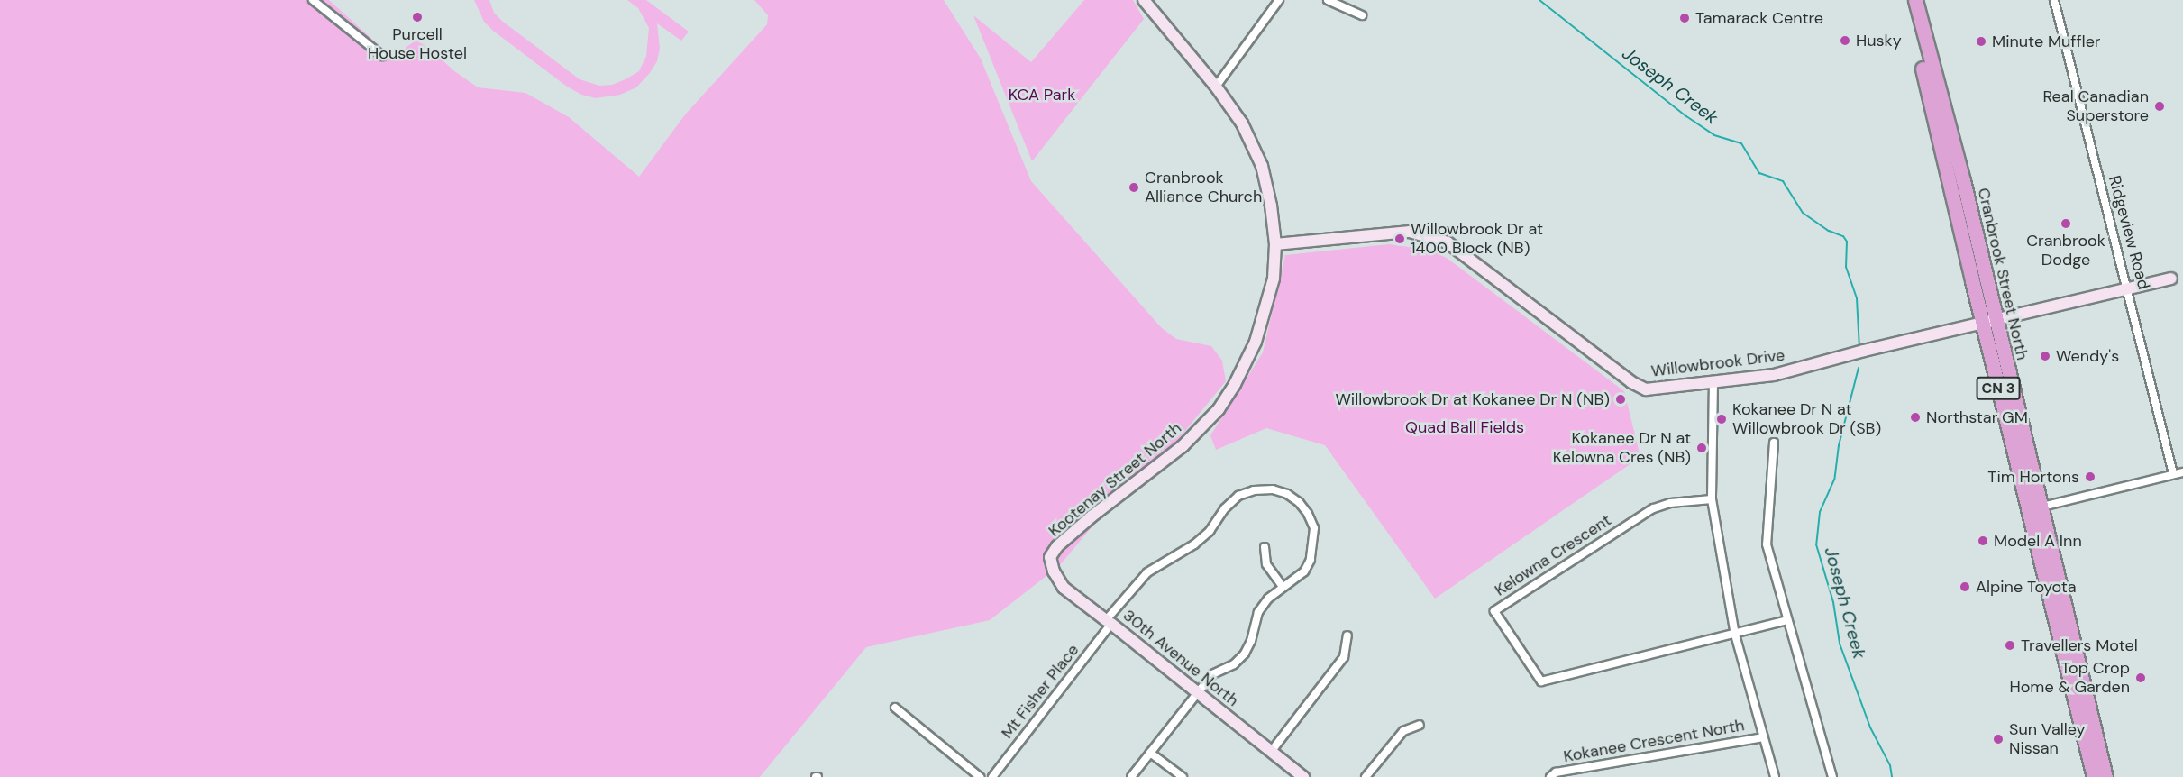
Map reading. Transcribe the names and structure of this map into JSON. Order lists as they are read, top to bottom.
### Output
{
  "streets": {
    "highway": ["Cranbrook Street North", "CN 3"],
    "street": [
      "Ridgeview Road",
      "Willowbrook Drive",
      "Kootenay Street North",
      "Kelowna Crescent",
      "30th Avenue North",
      "Mt Fisher Place",
      "Kokanee Crescent North"
    ]
  },
  "crossings": [
    ["Ridgeview Road", "Willowbrook Drive"],
    ["Cranbrook Street North", "Willowbrook Drive"],
    ["Willowbrook Drive", "Kootenay Street North"],
    ["Kootenay Street North", "30th Avenue North"],
    ["30th Avenue North", "Mt Fisher Place"]
  ],
  "water": ["Joseph Creek"],
  "parks": ["KCA Park", "Quad Ball Fields"],
  "places": [
    "Purcell House Hostel",
    "Tamarack Centre",
    "Husky",
    "Minute Muffler",
    "Real Canadian Superstore",
    "Cranbrook Alliance Church",
    "Cranbrook Dodge",
    "Willowbrook Dr at 1400 Block (NB)",
    "Wendy's",
    "Willowbrook Dr at Kokanee Dr N (NB)",
    "Northstar GM",
    "Kokanee Dr N at Willowbrook Dr (SB)",
    "Kokanee Dr N at Kelowna Cres (NB)",
    "Tim Hortons",
    "Model A Inn",
    "Alpine Toyota",
    "Travellers Motel",
    "Top Crop Home & Garden",
    "Sun Valley Nissan"
  ]
}
